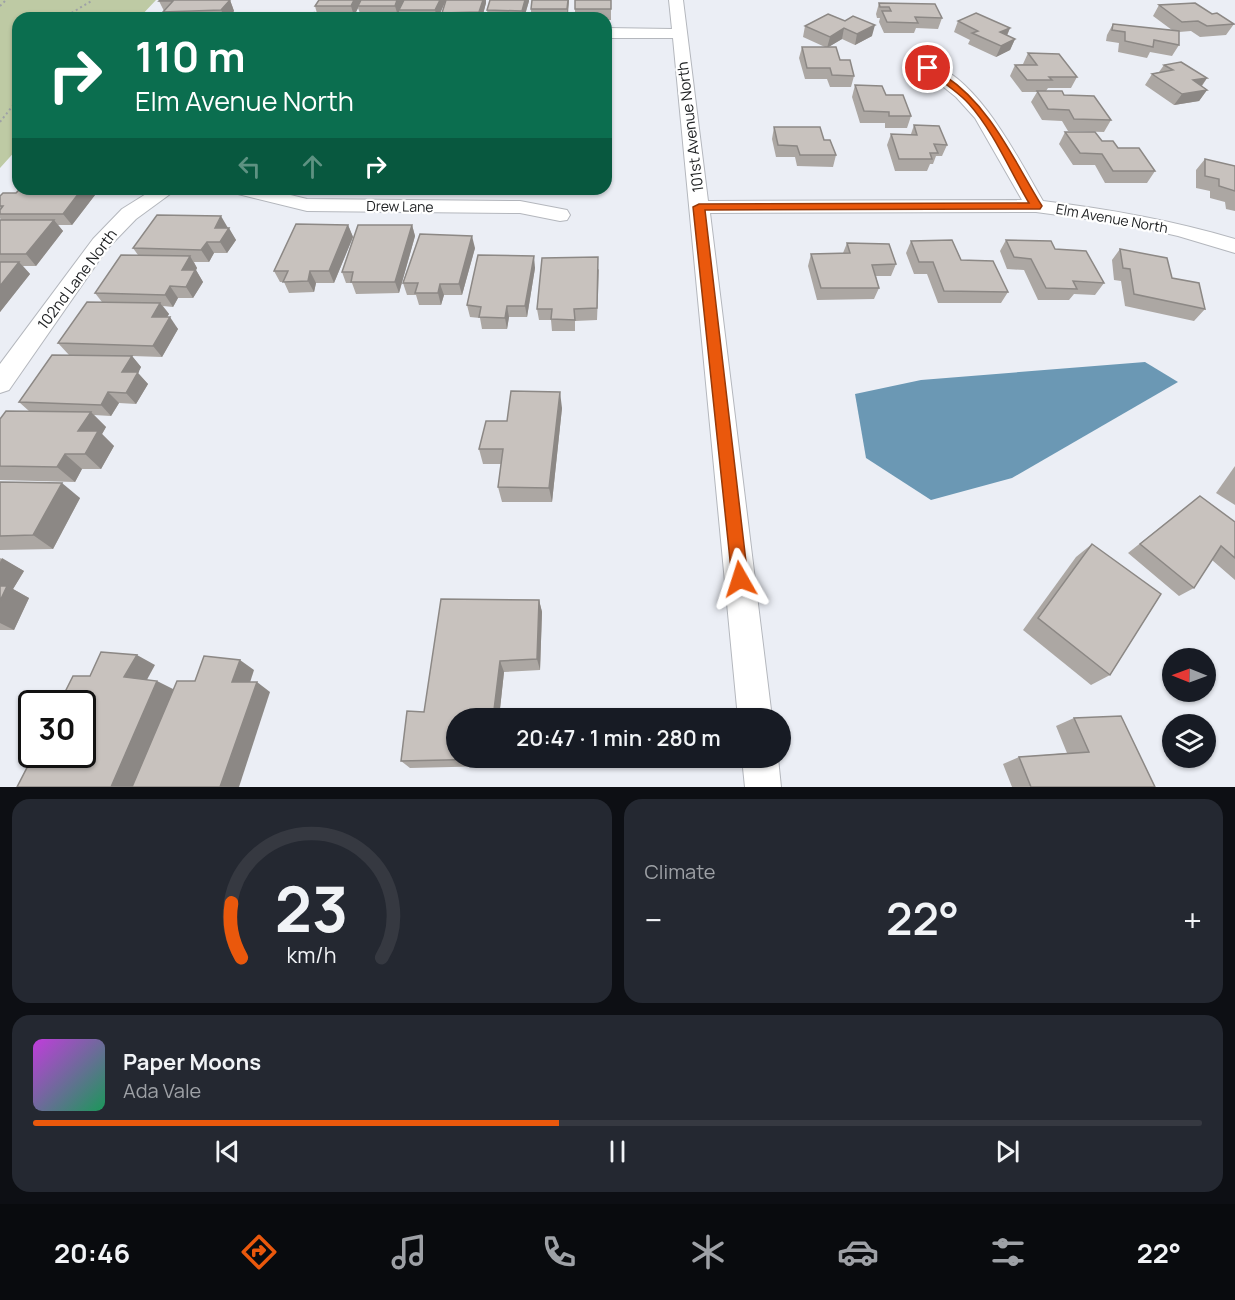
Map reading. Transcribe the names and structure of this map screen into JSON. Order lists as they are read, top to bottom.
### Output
{
  "streets": {
    "street": [
      "101st Avenue North",
      "Drew Lane",
      "Elm Avenue North",
      "102nd Lane North"
    ]
  },
  "crossings": [
    ["101st Avenue North", "Elm Avenue North"]
  ],
  "north": "left",
  "page": {
    "turn": ["110 m", "Elm Avenue North"],
    "limit": "30",
    "trip": "20:47 · 1 min · 280 m",
    "tile": "Climate",
    "heat": ["−", "22°", "+"],
    "song": ["Paper Moons", "Ada Vale"],
    "tabs": ["20:46", "22°"],
    "gauge": ["23", "km/h"]
  }
}
